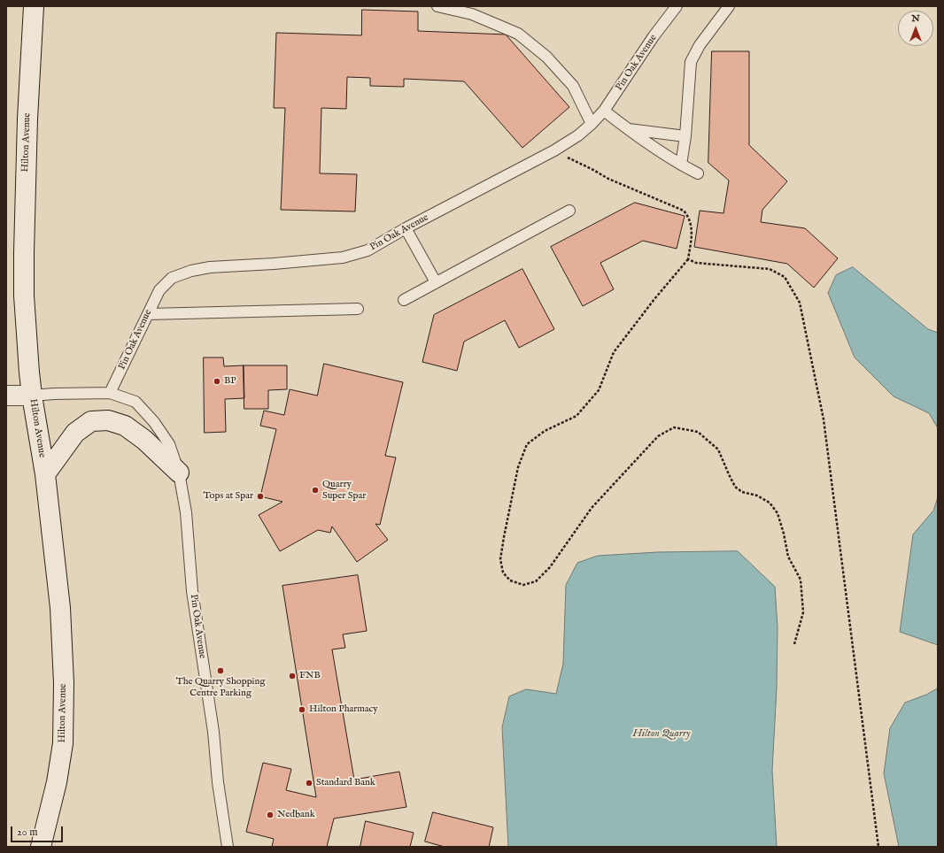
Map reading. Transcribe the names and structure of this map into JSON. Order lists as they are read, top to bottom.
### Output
{
  "streets": {
    "street": ["Hilton Avenue"],
    "lane": ["Pin Oak Avenue"]
  },
  "crossings": [
    ["Pin Oak Avenue", "Hilton Avenue"]
  ],
  "water": ["Hilton Quarry"],
  "places": [
    "BP",
    "Quarry Super Spar",
    "Tops at Spar",
    "The Quarry Shopping Centre Parking",
    "FNB",
    "Hilton Pharmacy",
    "Standard Bank",
    "Nedbank"
  ],
  "scale_bar": "20 m",
  "north": "top"
}
